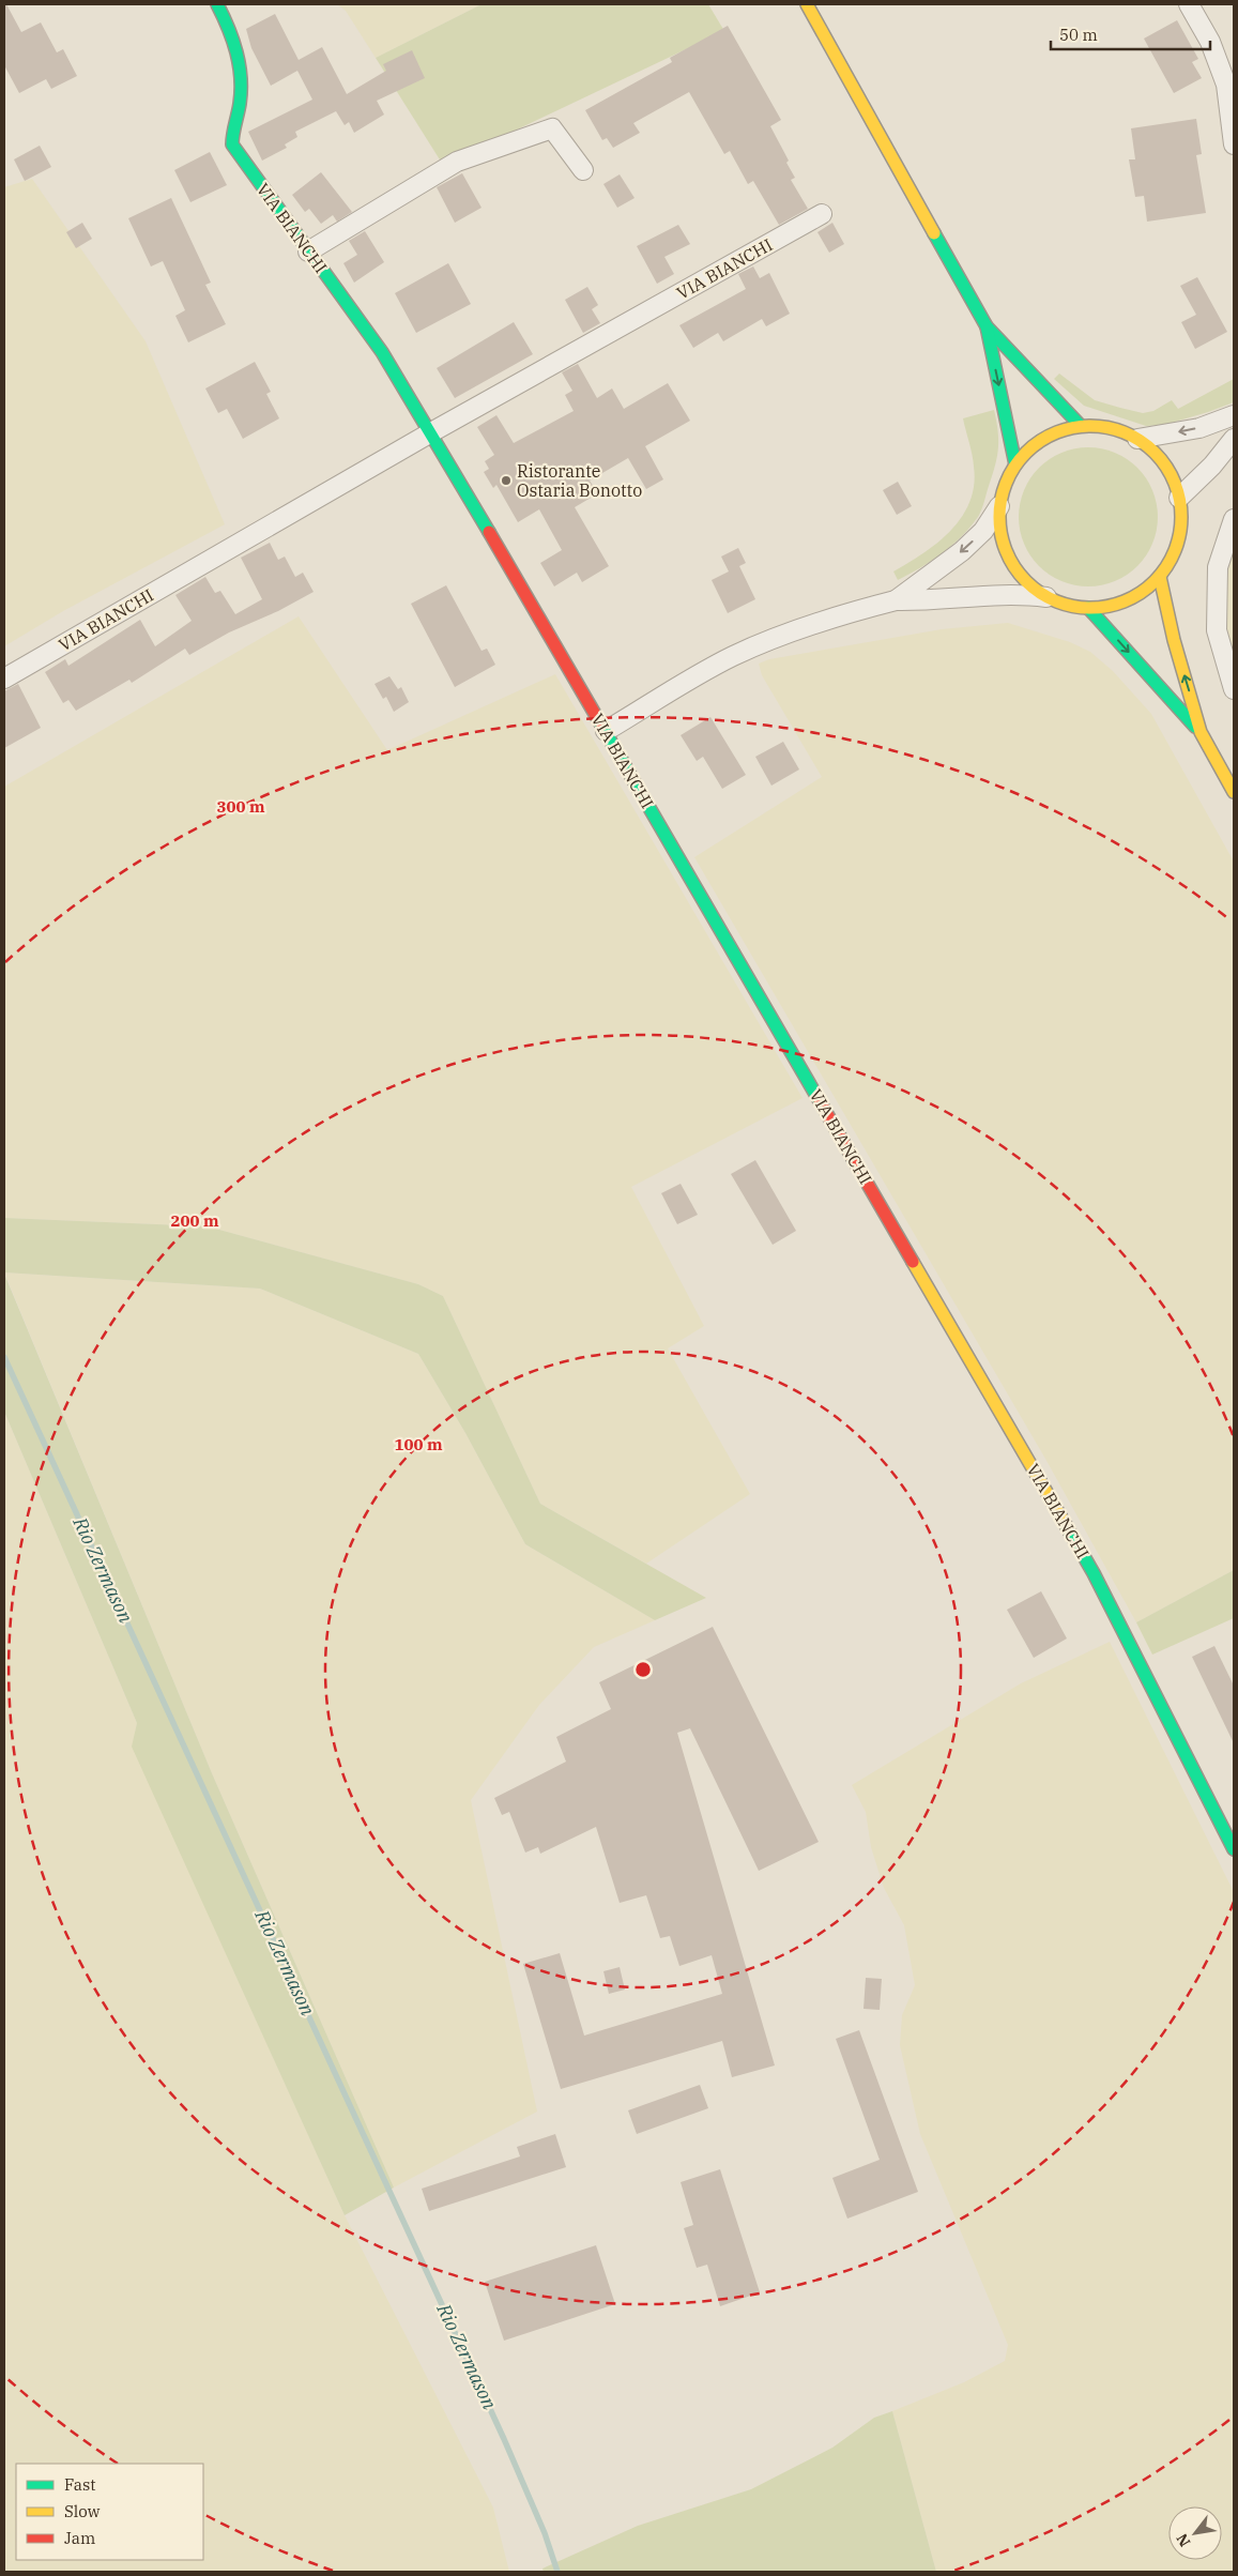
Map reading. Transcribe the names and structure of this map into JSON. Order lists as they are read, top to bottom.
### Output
{
  "streets": {
    "street": ["VIA BIANCHI"]
  },
  "water": ["Rio Zermason"],
  "places": ["Ristorante Ostaria Bonotto"],
  "legend": ["Fast", "Slow", "Jam"],
  "scale_bar": "50 m",
  "north": "bottom left",
  "rings": ["300 m", "200 m", "100 m"]
}
